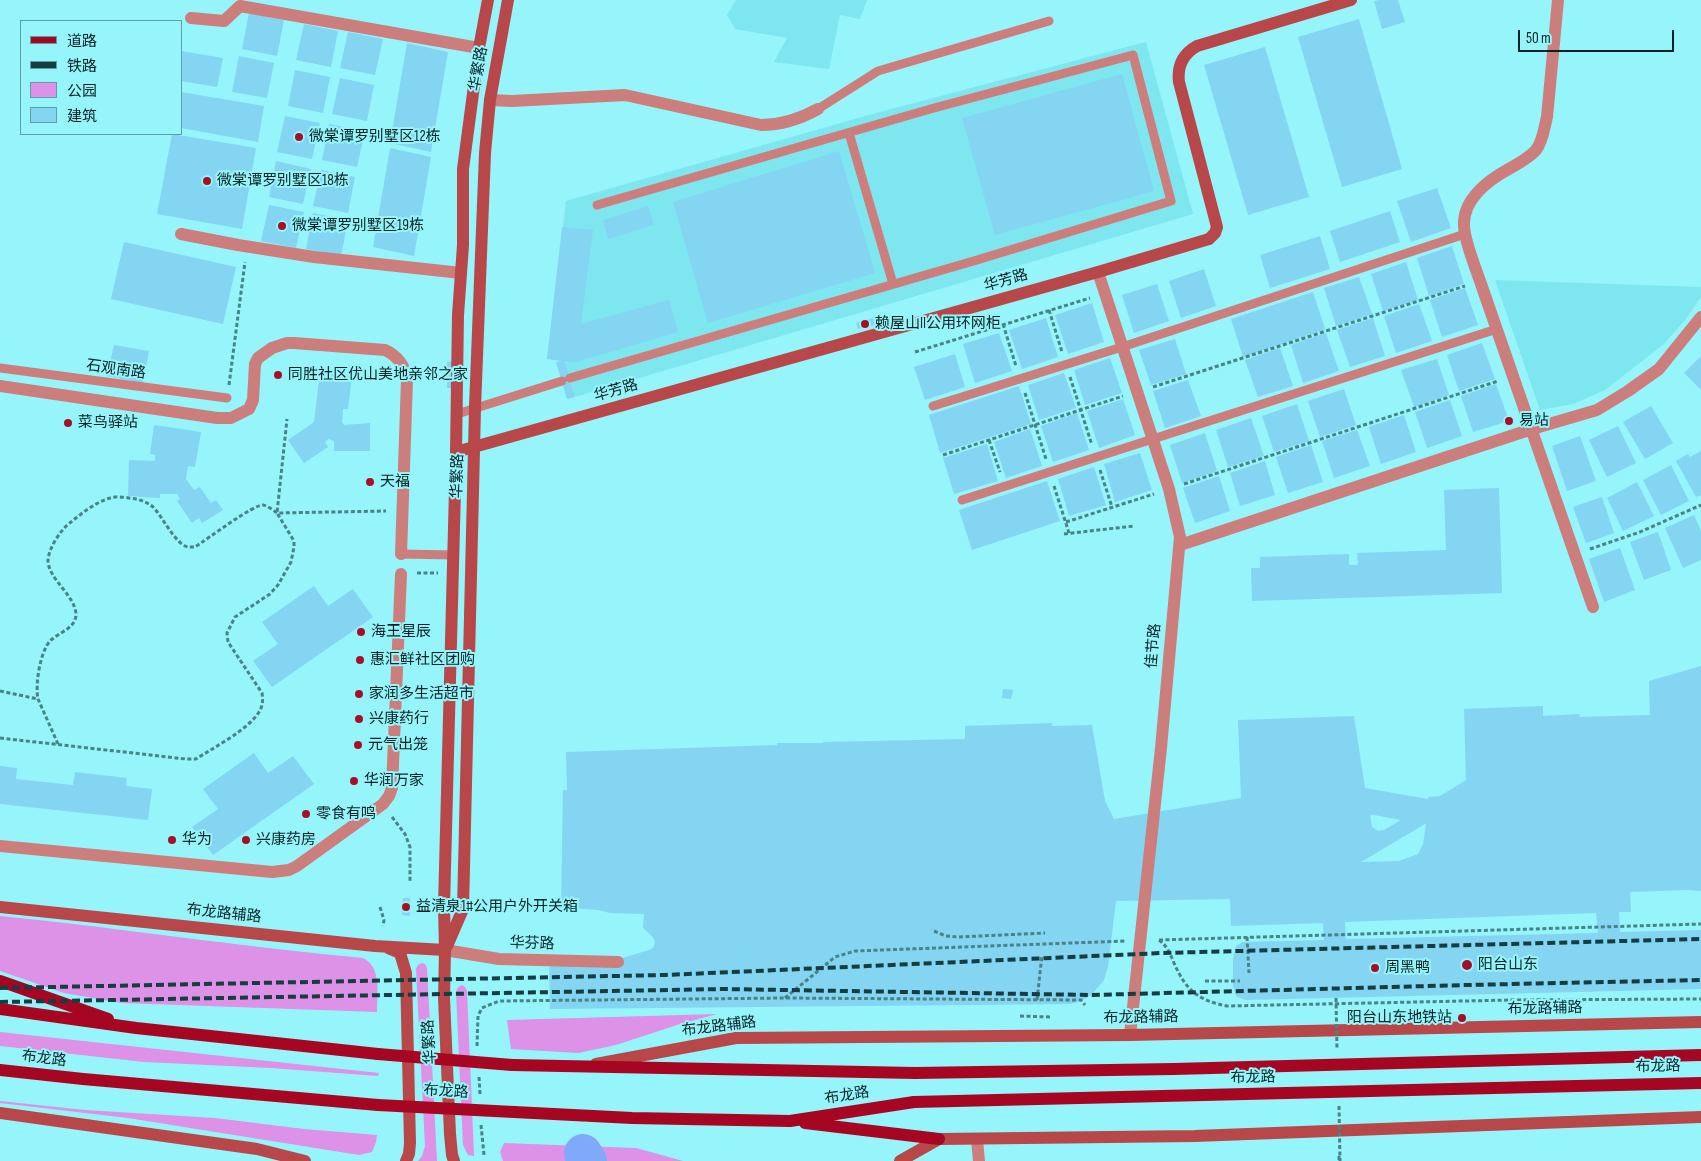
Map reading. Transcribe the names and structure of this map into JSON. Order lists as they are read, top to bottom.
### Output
{
  "streets": {
    "main road": [
      "华繁路",
      "华芳路",
      "布龙路辅路",
      "布龙路"
    ],
    "street": ["佳节路", "华芬路"],
    "lane": ["石观南路"]
  },
  "crossings": [
    ["华繁路", "华芳路"],
    ["华繁路", "布龙路辅路"],
    ["华繁路", "华芬路"],
    ["华芳路", "佳节路"],
    ["佳节路", "布龙路辅路"],
    ["布龙路辅路", "华芬路"],
    ["布龙路辅路", "布龙路"]
  ],
  "places": [
    "微棠谭罗别墅区12栋",
    "微棠谭罗别墅区18栋",
    "微棠谭罗别墅区19栋",
    "赖屋山II公用环网柜",
    "同胜社区优山美地亲邻之家",
    "易站",
    "菜鸟驿站",
    "天福",
    "海王星辰",
    "惠汇鲜社区团购",
    "家润多生活超市",
    "兴康药行",
    "元气出笼",
    "华润万家",
    "零食有鸣",
    "华为",
    "兴康药房",
    "益清泉1#公用户外开关箱",
    "阳台山东",
    "周黑鸭",
    "阳台山东地铁站"
  ],
  "legend": [
    "道路",
    "铁路",
    "公园",
    "建筑"
  ],
  "scale_bar": "50 m"
}
